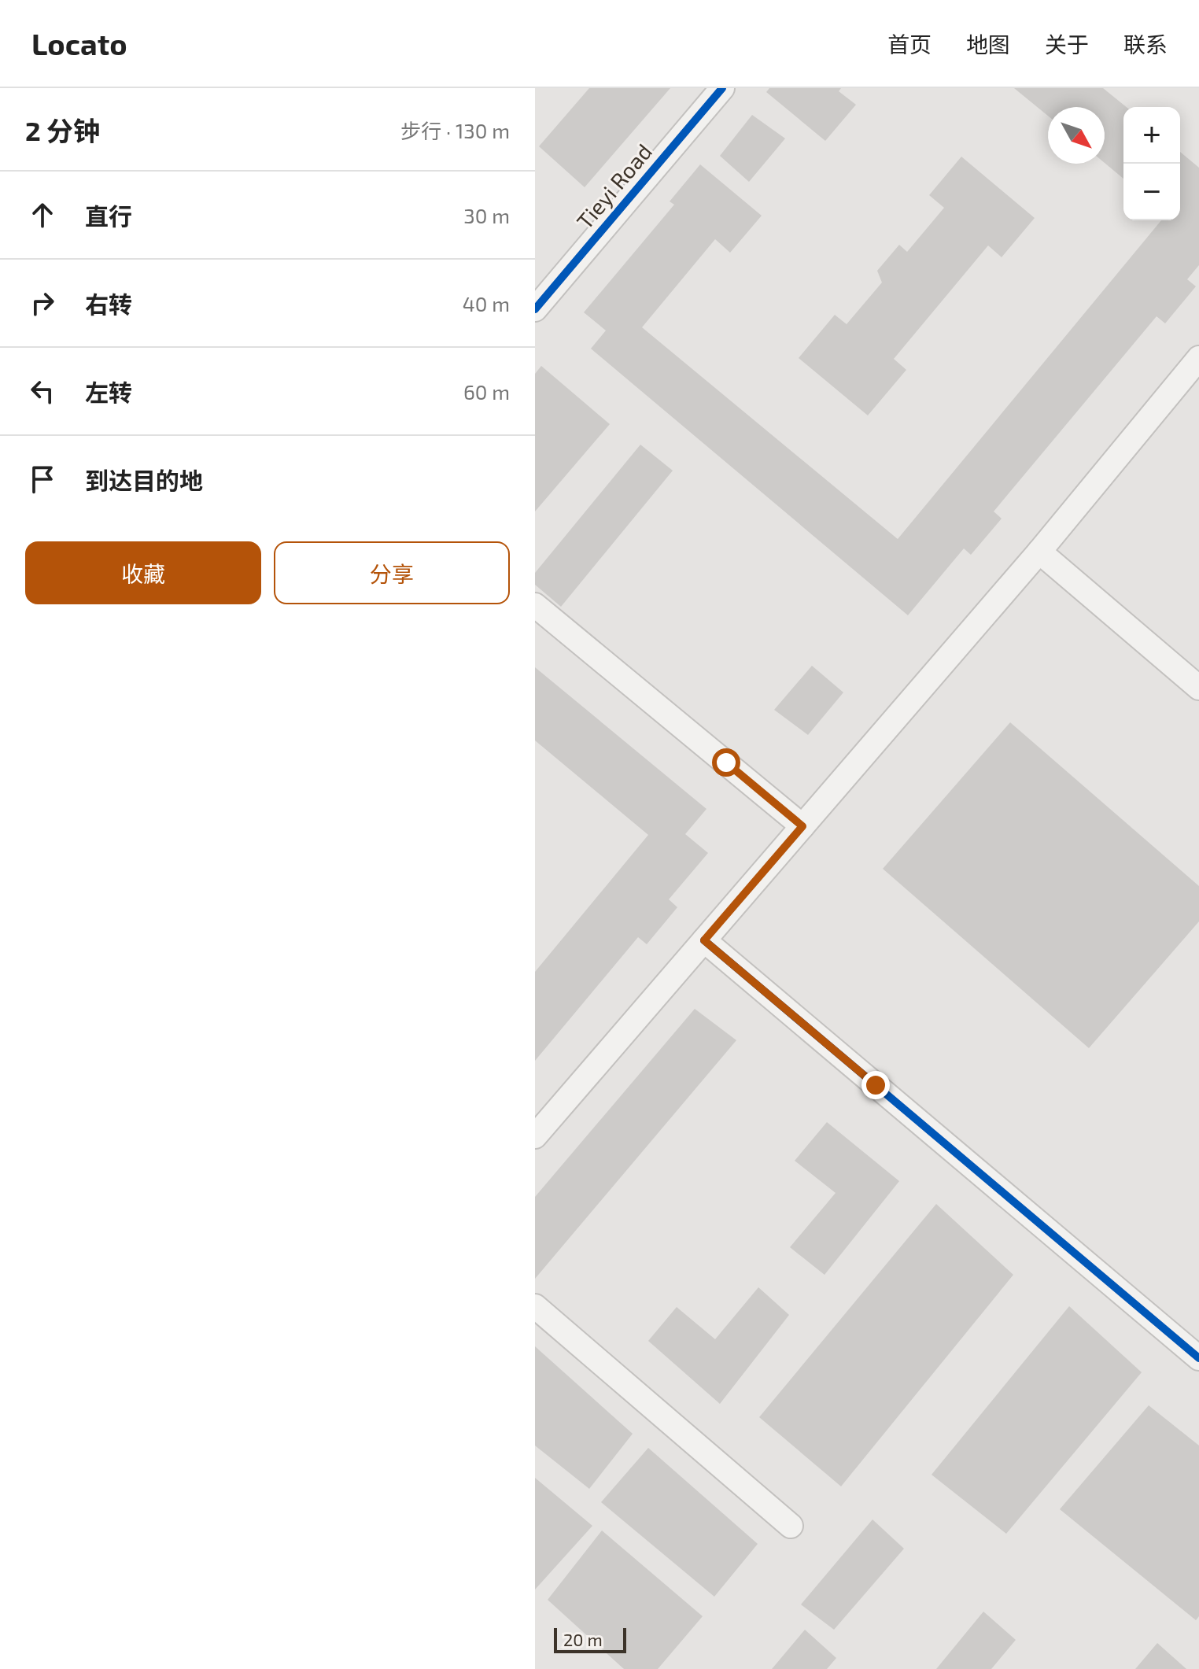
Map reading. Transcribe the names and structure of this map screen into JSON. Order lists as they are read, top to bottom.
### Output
{
  "streets": {
    "street": ["Tieyi Road"]
  },
  "scale_bar": "20 m",
  "north": "bottom right",
  "page": {
    "header": "Locato",
    "nav": [
      "首页",
      "地图",
      "关于",
      "联系"
    ],
    "heading": ["2 分钟", "步行 · 130 m"],
    "map_buttons": ["+", "−"],
    "list": [
      ["直行", "30 m"],
      ["右转", "40 m"],
      ["左转", "60 m"],
      "到达目的地"
    ],
    "buttons": ["收藏", "分享"],
    "scale": "20 m"
  }
}
